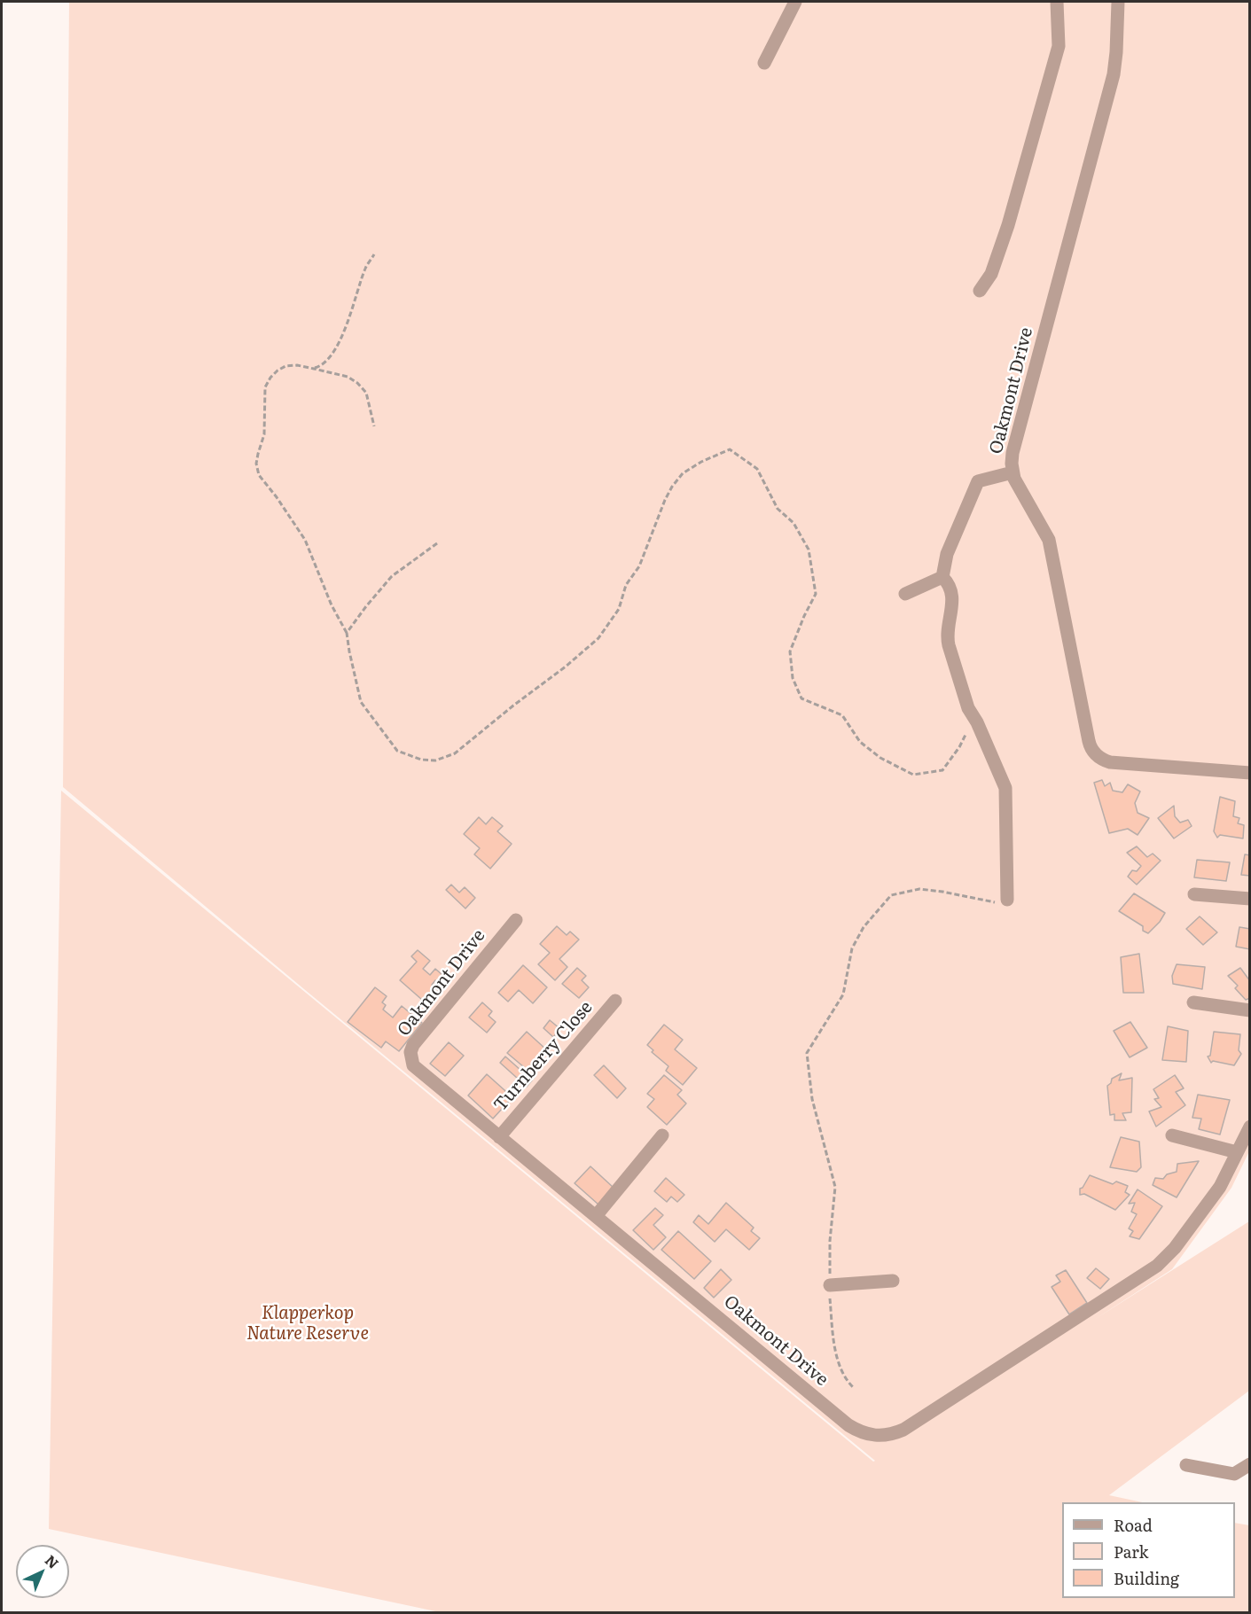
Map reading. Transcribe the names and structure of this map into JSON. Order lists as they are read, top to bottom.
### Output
{
  "streets": {
    "street": ["Oakmont Drive", "Turnberry Close"]
  },
  "crossings": [
    ["Oakmont Drive", "Turnberry Close"]
  ],
  "parks": ["Klapperkop Nature Reserve"],
  "legend": ["Road", "Park", "Building"],
  "north": "top right"
}
